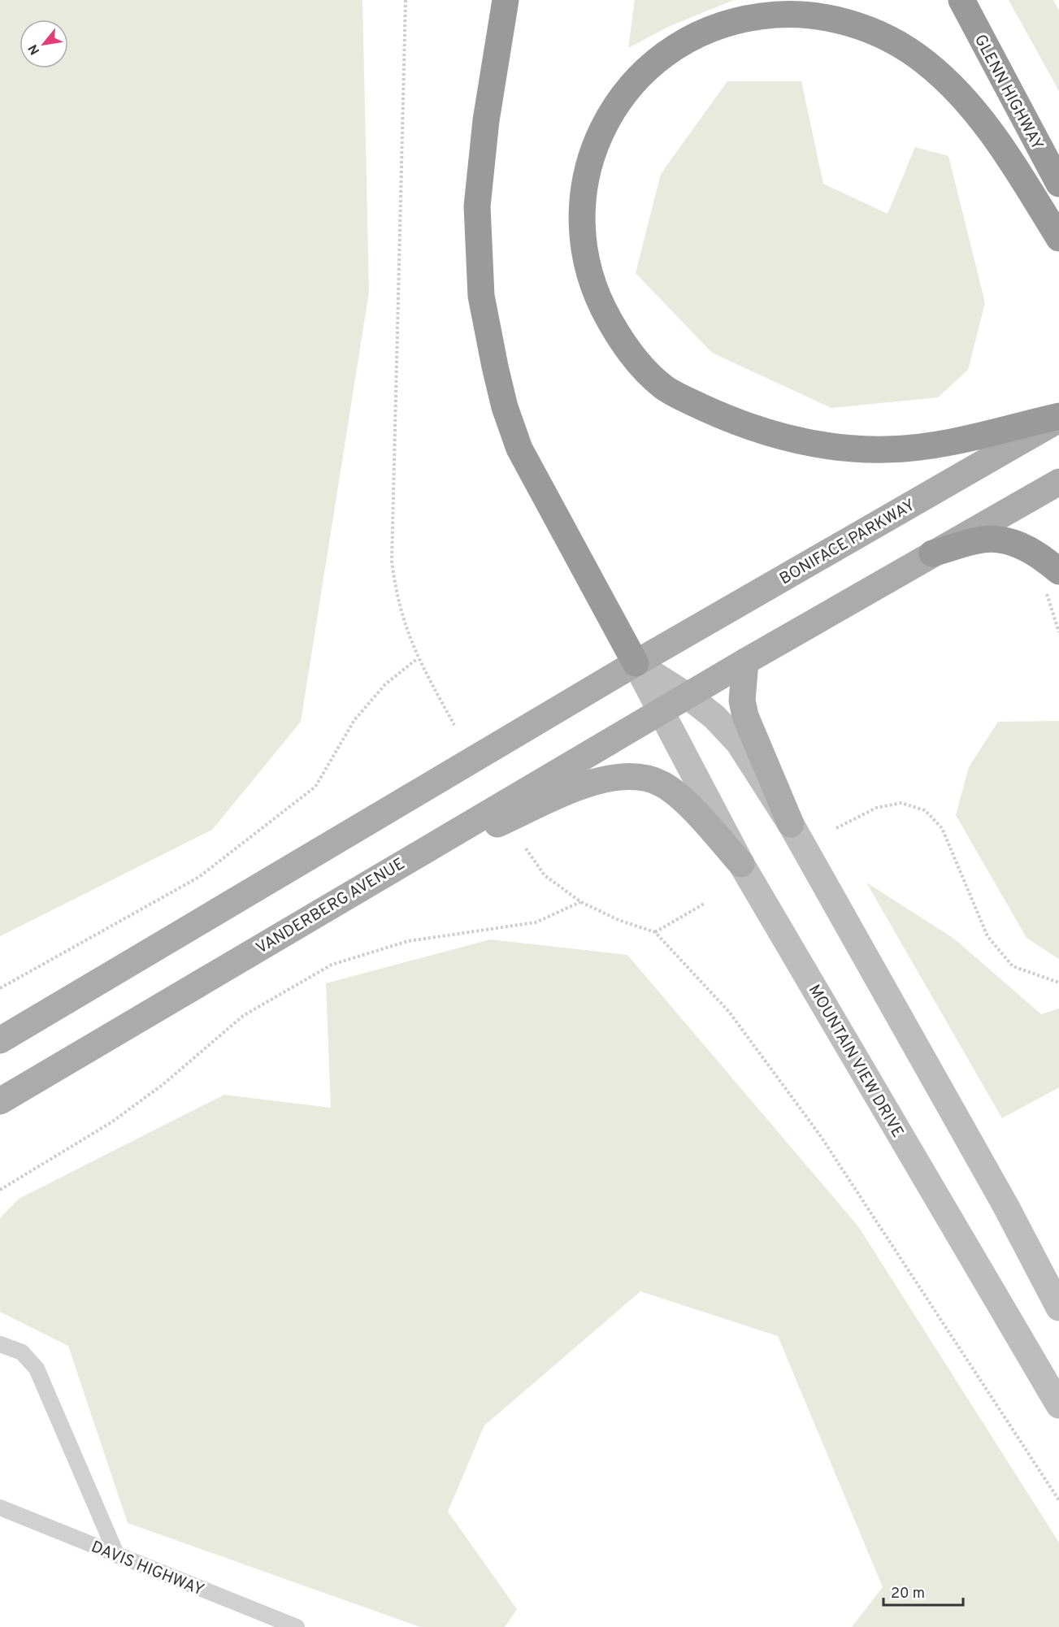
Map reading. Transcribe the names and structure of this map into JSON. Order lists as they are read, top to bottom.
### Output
{
  "streets": {
    "highway": ["GLENN HIGHWAY"],
    "main road": ["BONIFACE PARKWAY", "VANDERBERG AVENUE"],
    "street": ["MOUNTAIN VIEW DRIVE"],
    "lane": ["DAVIS HIGHWAY"]
  },
  "crossings": [
    ["BONIFACE PARKWAY", "MOUNTAIN VIEW DRIVE"],
    ["VANDERBERG AVENUE", "MOUNTAIN VIEW DRIVE"]
  ],
  "scale_bar": "20 m",
  "north": "bottom left"
}
